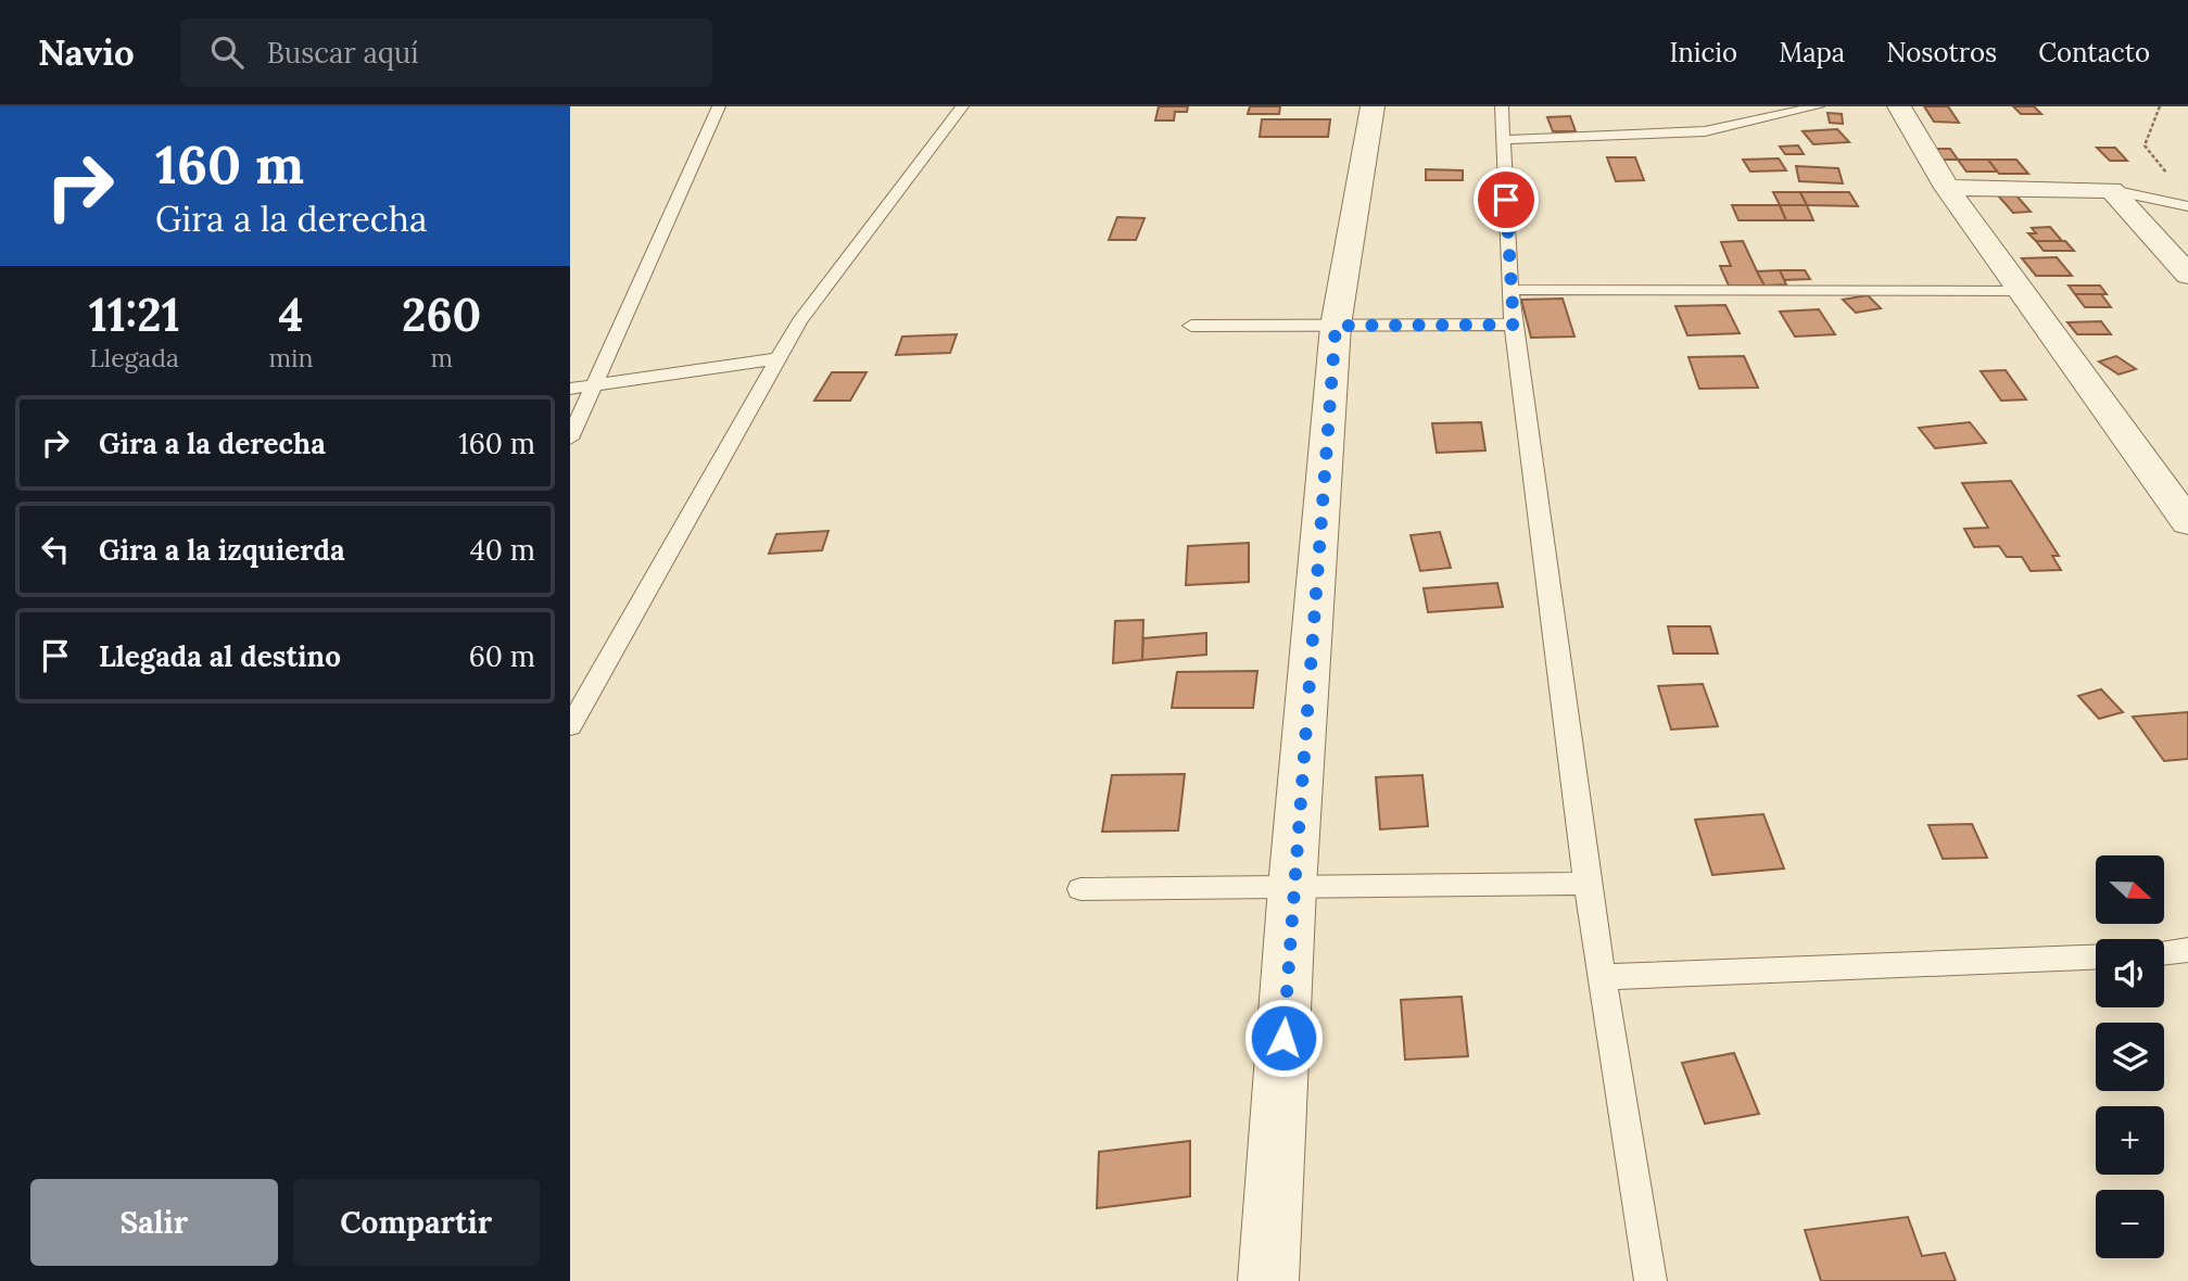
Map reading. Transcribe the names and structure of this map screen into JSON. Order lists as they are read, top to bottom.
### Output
{
  "north": "right",
  "page": {
    "header": "Navio",
    "search": "Buscar aquí",
    "nav": [
      "Inicio",
      "Mapa",
      "Nosotros",
      "Contacto"
    ],
    "turn": ["160 m", "Gira a la derecha"],
    "eta": [
      "11:21",
      "Llegada",
      "4",
      "min",
      "260",
      "m"
    ],
    "list": [
      {
        "name": "Gira a la derecha",
        "value": "160 m"
      },
      {
        "name": "Gira a la izquierda",
        "value": "40 m"
      },
      {
        "name": "Llegada al destino",
        "value": "60 m"
      }
    ],
    "map_buttons": ["+", "−"],
    "buttons": ["Salir", "Compartir"]
  }
}
